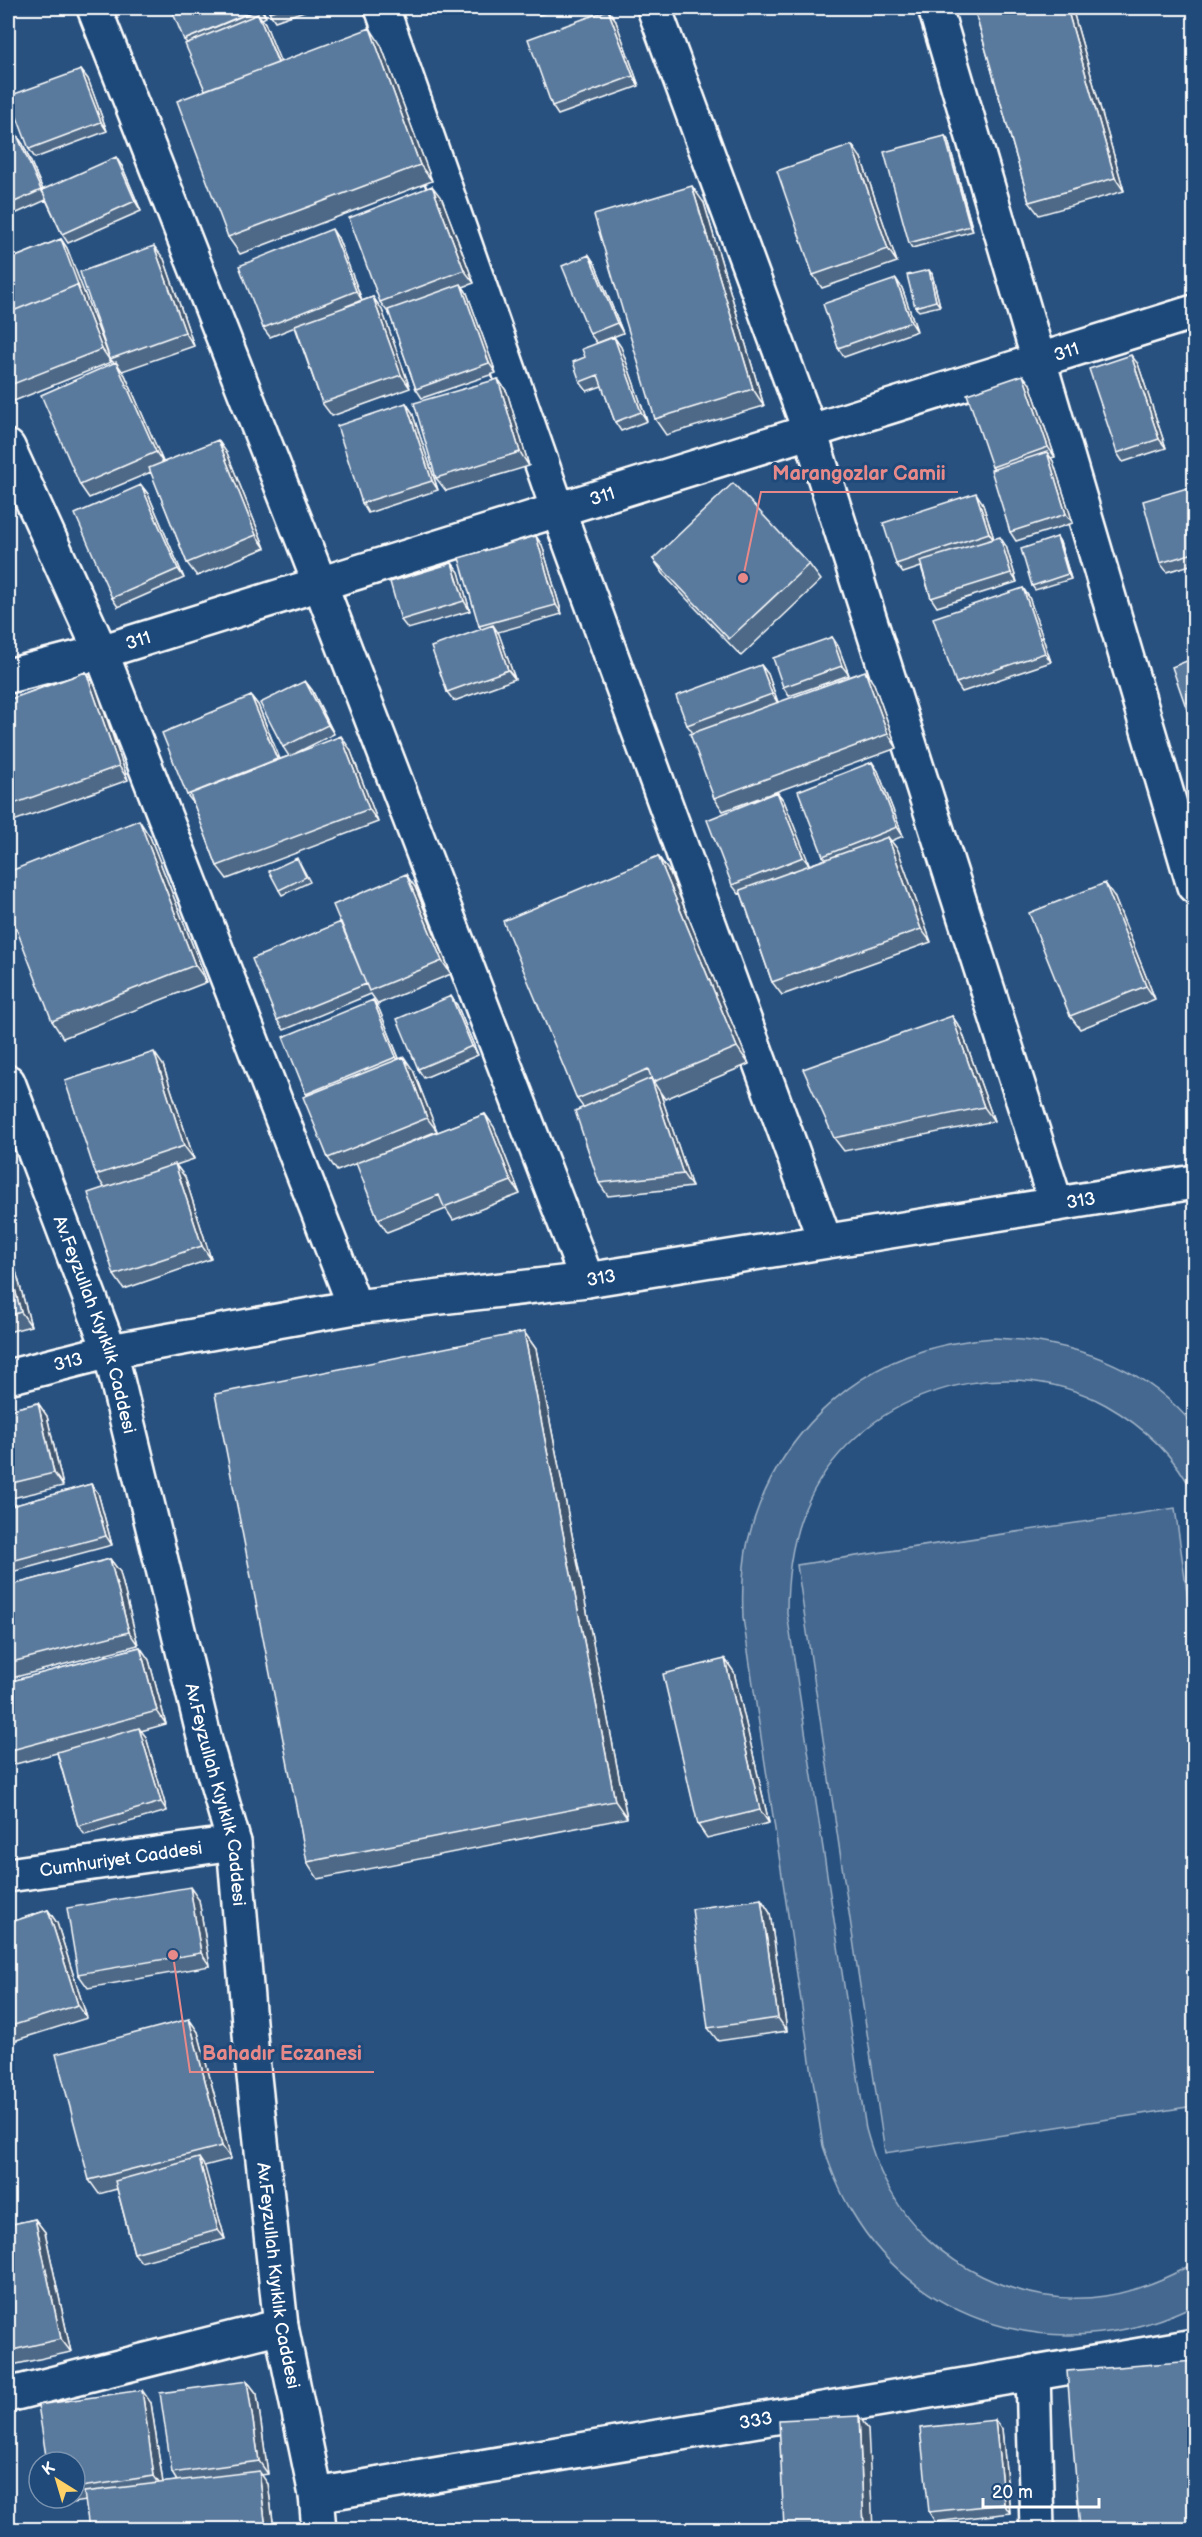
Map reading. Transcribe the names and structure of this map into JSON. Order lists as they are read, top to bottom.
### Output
{
  "streets": {
    "street": [
      "311",
      "313",
      "Av.Feyzullah Kıyıklık Caddesi",
      "Cumhuriyet Caddesi",
      "333"
    ]
  },
  "crossings": [
    ["313", "Av.Feyzullah Kıyıklık Caddesi"],
    ["Av.Feyzullah Kıyıklık Caddesi", "Cumhuriyet Caddesi"],
    ["Av.Feyzullah Kıyıklık Caddesi", "333"]
  ],
  "places": ["Marangozlar Camii", "Bahadır Eczanesi"],
  "scale_bar": "20 m",
  "north": "top left"
}
